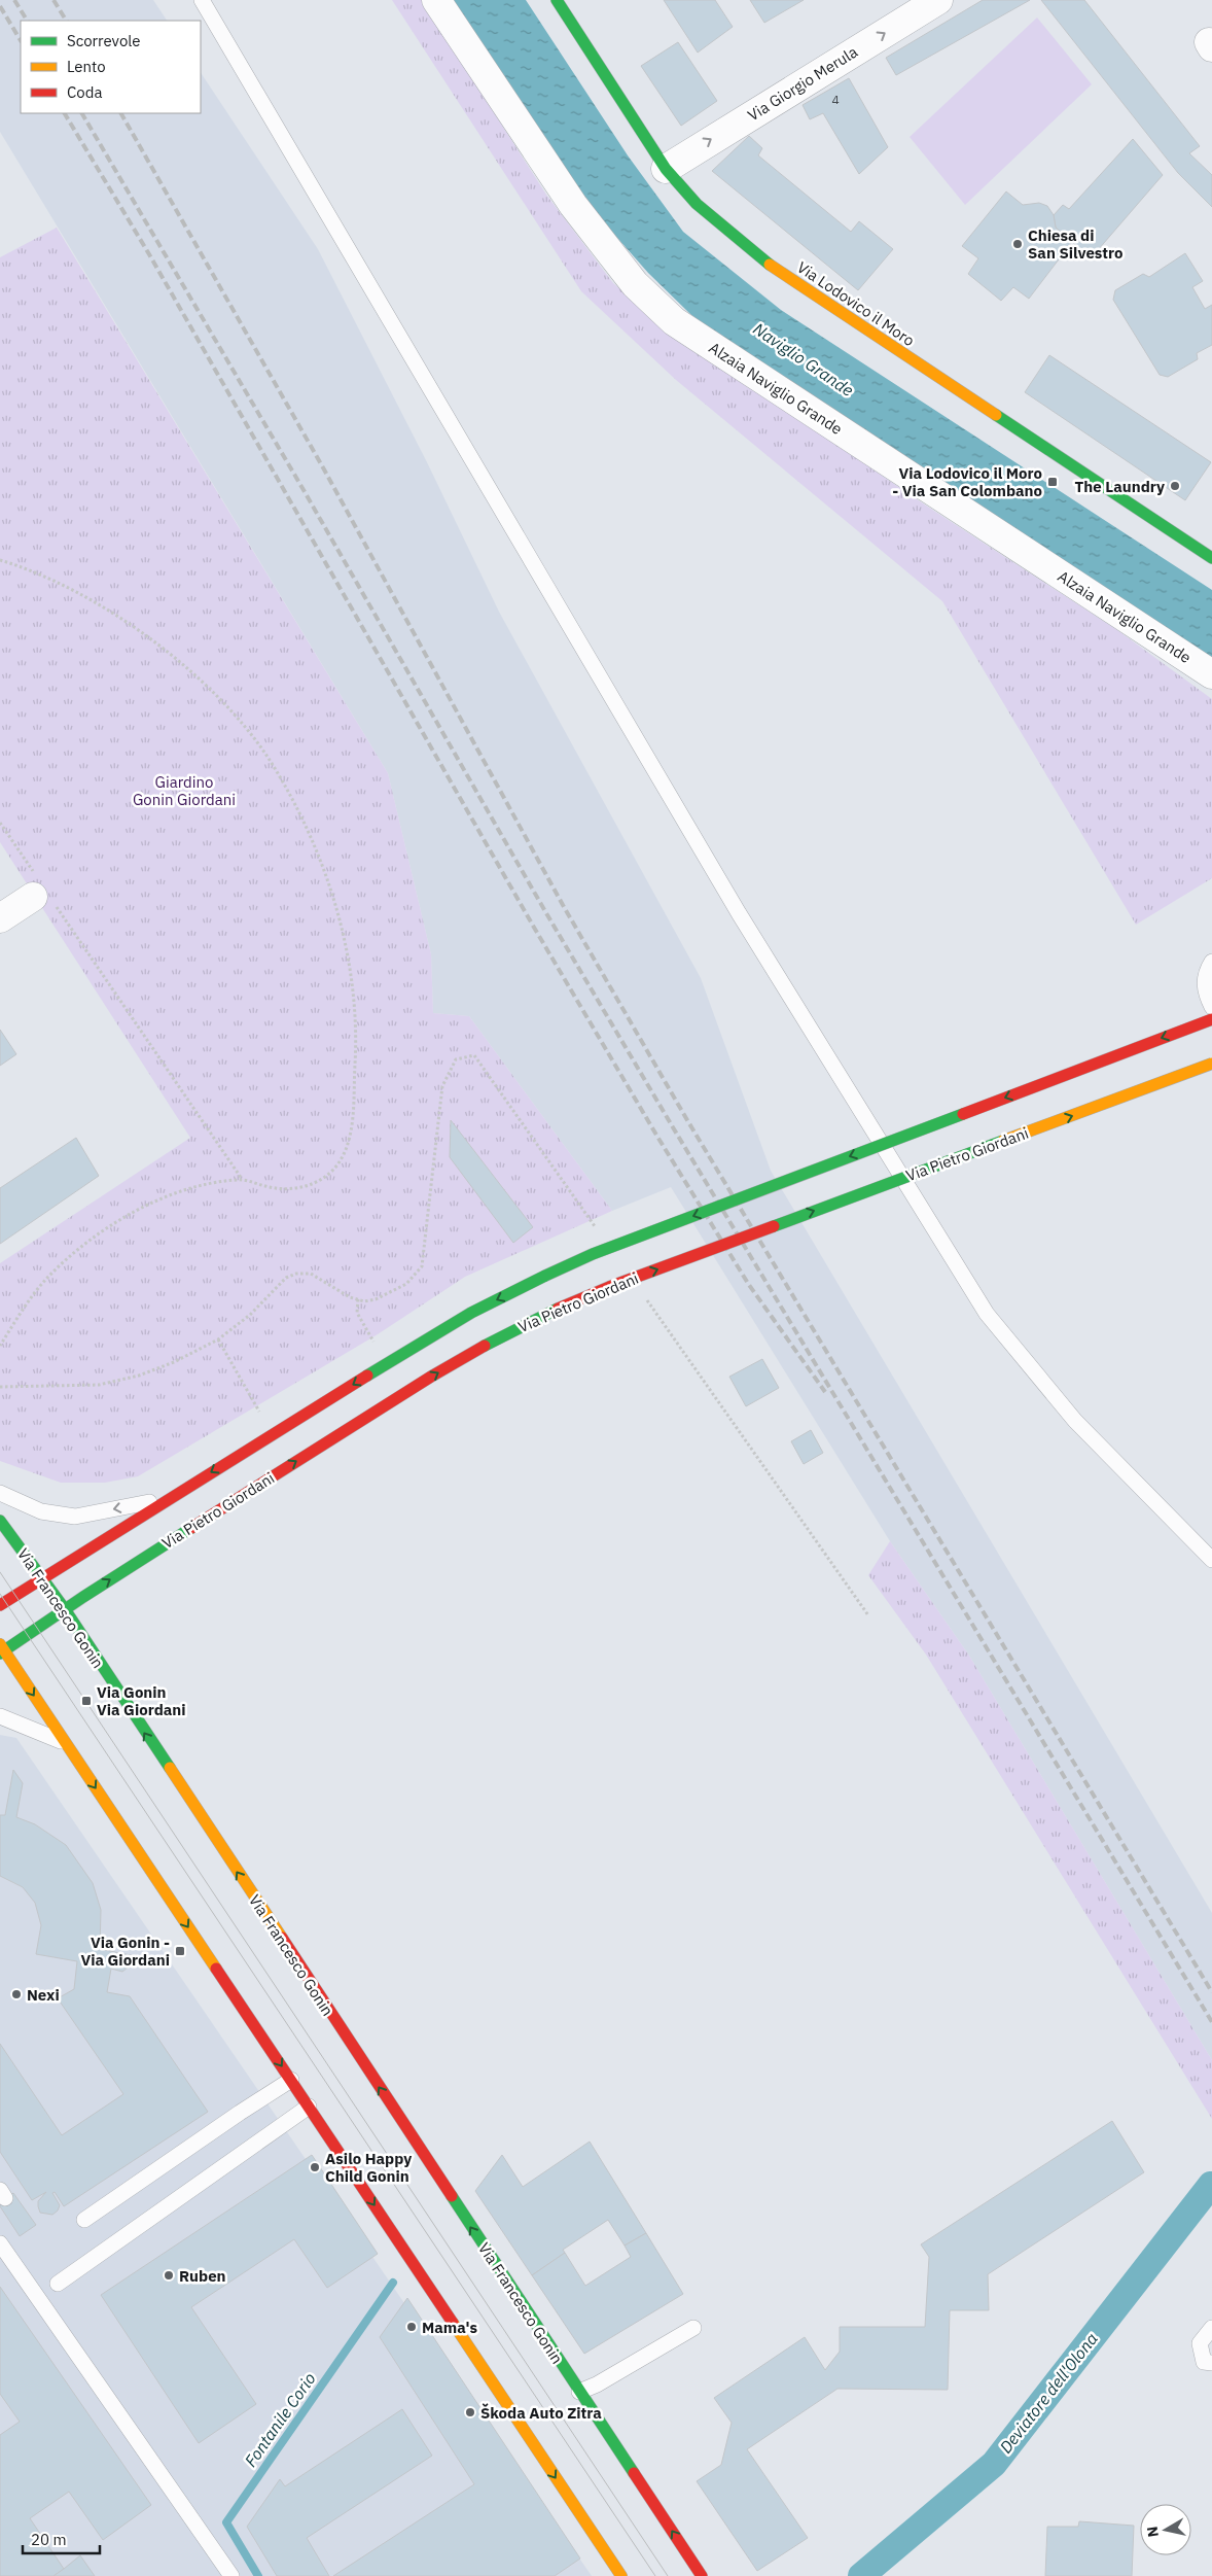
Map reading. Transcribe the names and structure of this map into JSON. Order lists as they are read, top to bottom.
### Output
{
  "streets": {
    "street": [
      "Via Giorgio Merula",
      "Via Lodovico il Moro",
      "Alzaia Naviglio Grande",
      "Via Pietro Giordani",
      "Via Francesco Gonin"
    ]
  },
  "crossings": [
    ["Via Giorgio Merula", "Via Lodovico il Moro"],
    ["Via Pietro Giordani", "Via Francesco Gonin"]
  ],
  "one_way": ["Via Giorgio Merula"],
  "water": ["Naviglio Grande", "Deviatore dell'Olona", "Fontanile Corio"],
  "parks": ["Giardino Gonin Giordani"],
  "places": {
    "other": [
      "Chiesa di San Silvestro",
      "The Laundry",
      "Nexi",
      "Asilo Happy Child Gonin",
      "Ruben",
      "Mama's",
      "Škoda Auto Zitra"
    ],
    "transit": ["Via Lodovico il Moro - Via San Colombano", "Via Gonin Via Giordani", "Via Gonin - Via Giordani"]
  },
  "house_numbers": ["4"],
  "legend": ["Scorrevole", "Lento", "Coda"],
  "scale_bar": "20 m",
  "north": "left"
}
